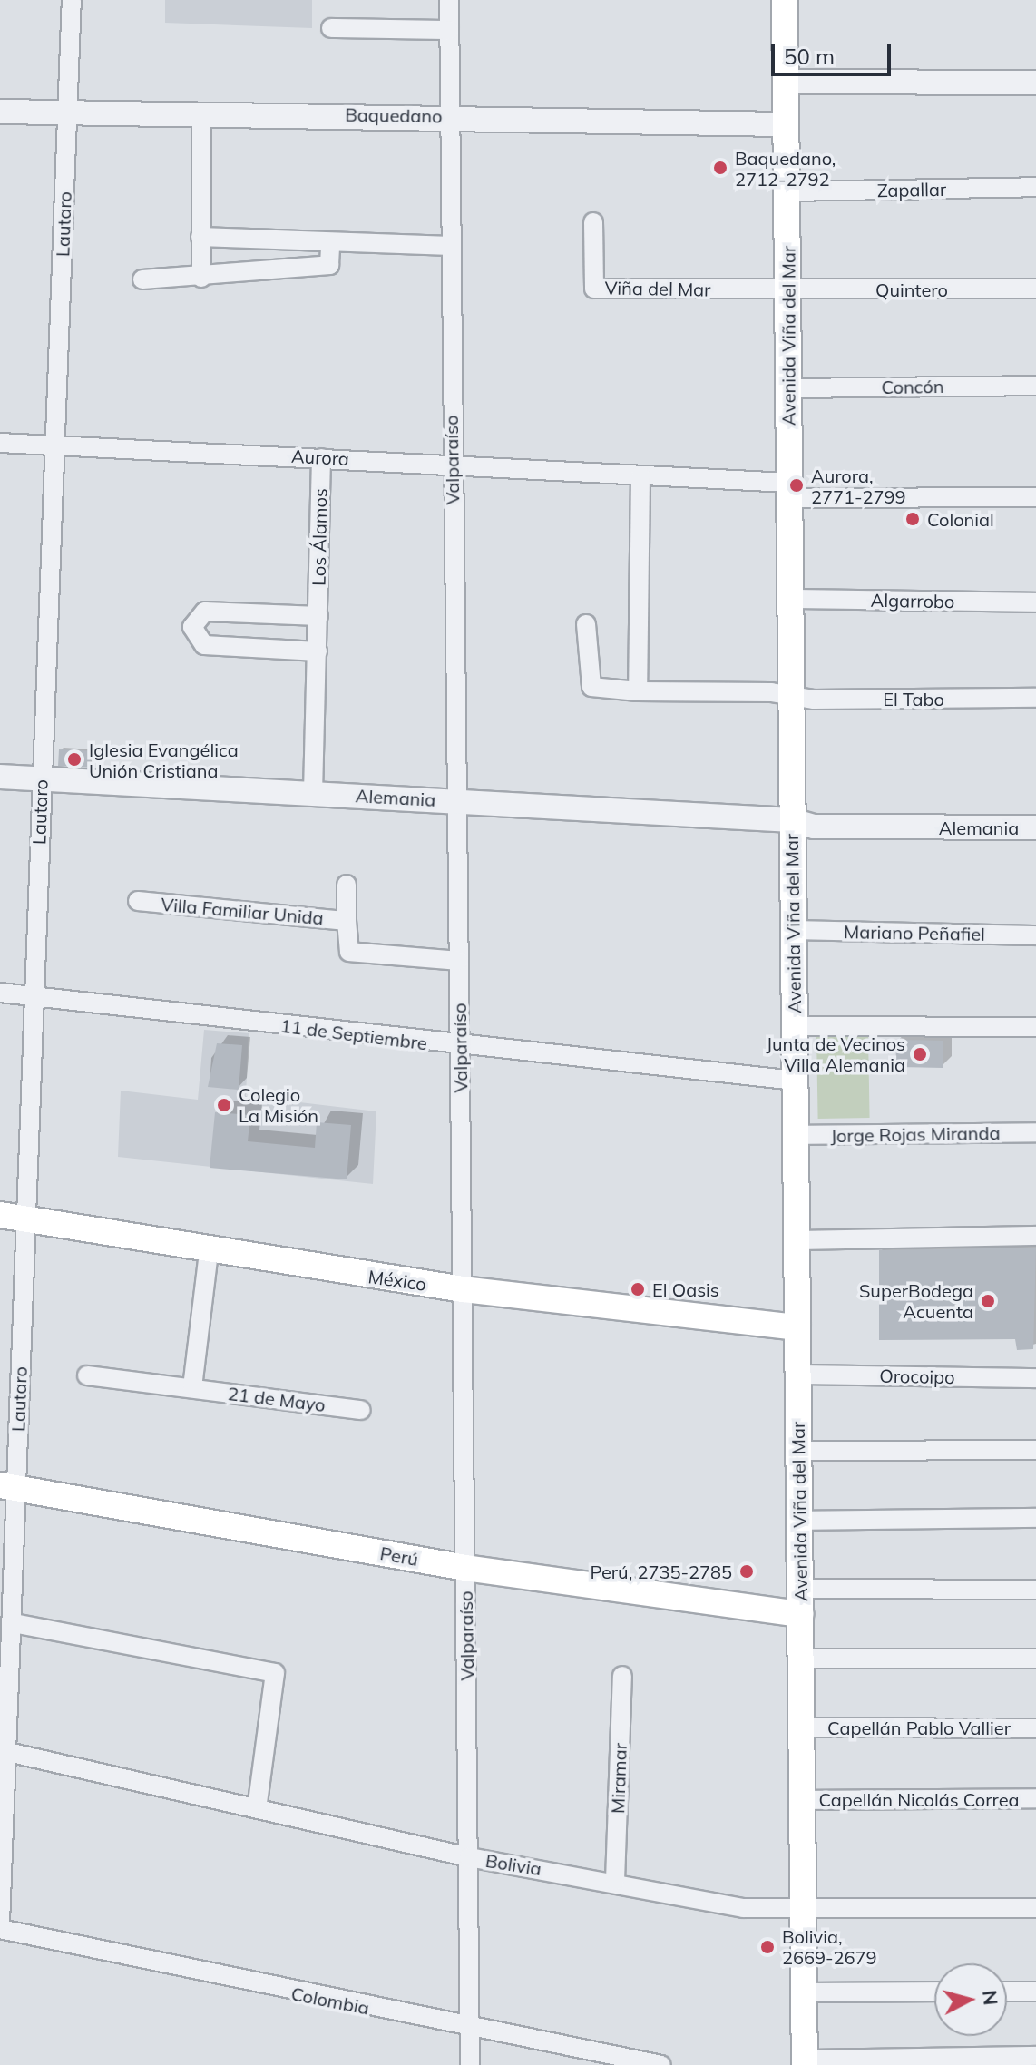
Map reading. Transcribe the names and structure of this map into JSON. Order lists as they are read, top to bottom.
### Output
{
  "streets": {
    "main road": ["Avenida Viña del Mar", "México", "Perú"],
    "street": [
      "Baquedano",
      "Zapallar",
      "Lautaro",
      "Viña del Mar",
      "Quintero",
      "Concón",
      "Aurora",
      "Valparaíso",
      "Los Álamos",
      "Algarrobo",
      "El Tabo",
      "Alemania",
      "Villa Familiar Unida",
      "Mariano Peñafiel",
      "11 de Septiembre",
      "Jorge Rojas Miranda",
      "Orocoipo",
      "21 de Mayo",
      "Capellán Pablo Vallier",
      "Miramar",
      "Capellán Nicolás Correa",
      "Bolivia",
      "Colombia"
    ]
  },
  "crossings": [
    ["Baquedano", "Lautaro"],
    ["Baquedano", "Avenida Viña del Mar"],
    ["Baquedano", "Valparaíso"],
    ["Zapallar", "Avenida Viña del Mar"],
    ["Lautaro", "Aurora"],
    ["Lautaro", "Alemania"],
    ["Lautaro", "11 de Septiembre"],
    ["Lautaro", "México"],
    ["Lautaro", "Perú"],
    ["Lautaro", "Bolivia"],
    ["Viña del Mar", "Quintero"],
    ["Viña del Mar", "Avenida Viña del Mar"],
    ["Quintero", "Avenida Viña del Mar"],
    ["Avenida Viña del Mar", "Concón"],
    ["Avenida Viña del Mar", "Aurora"],
    ["Avenida Viña del Mar", "Algarrobo"],
    ["Avenida Viña del Mar", "El Tabo"],
    ["Avenida Viña del Mar", "Alemania"],
    ["Avenida Viña del Mar", "Mariano Peñafiel"],
    ["Avenida Viña del Mar", "11 de Septiembre"],
    ["Avenida Viña del Mar", "Jorge Rojas Miranda"],
    ["Avenida Viña del Mar", "México"],
    ["Avenida Viña del Mar", "Orocoipo"],
    ["Avenida Viña del Mar", "Perú"],
    ["Avenida Viña del Mar", "Capellán Pablo Vallier"],
    ["Avenida Viña del Mar", "Capellán Nicolás Correa"],
    ["Avenida Viña del Mar", "Bolivia"],
    ["Aurora", "Valparaíso"],
    ["Aurora", "Los Álamos"],
    ["Valparaíso", "Alemania"],
    ["Valparaíso", "Villa Familiar Unida"],
    ["Valparaíso", "11 de Septiembre"],
    ["Valparaíso", "México"],
    ["Valparaíso", "Perú"],
    ["Valparaíso", "Bolivia"],
    ["Valparaíso", "Colombia"],
    ["Los Álamos", "Alemania"],
    ["Miramar", "Bolivia"]
  ],
  "places": [
    "Baquedano, 2712-2792",
    "Aurora, 2771-2799",
    "Colonial",
    "Iglesia Evangélica Unión Cristiana",
    "Junta de Vecinos Villa Alemania",
    "Colegio La Misión",
    "El Oasis",
    "SuperBodega Acuenta",
    "Perú, 2735-2785",
    "Bolivia, 2669-2679"
  ],
  "scale_bar": "50 m",
  "north": "right"
}
